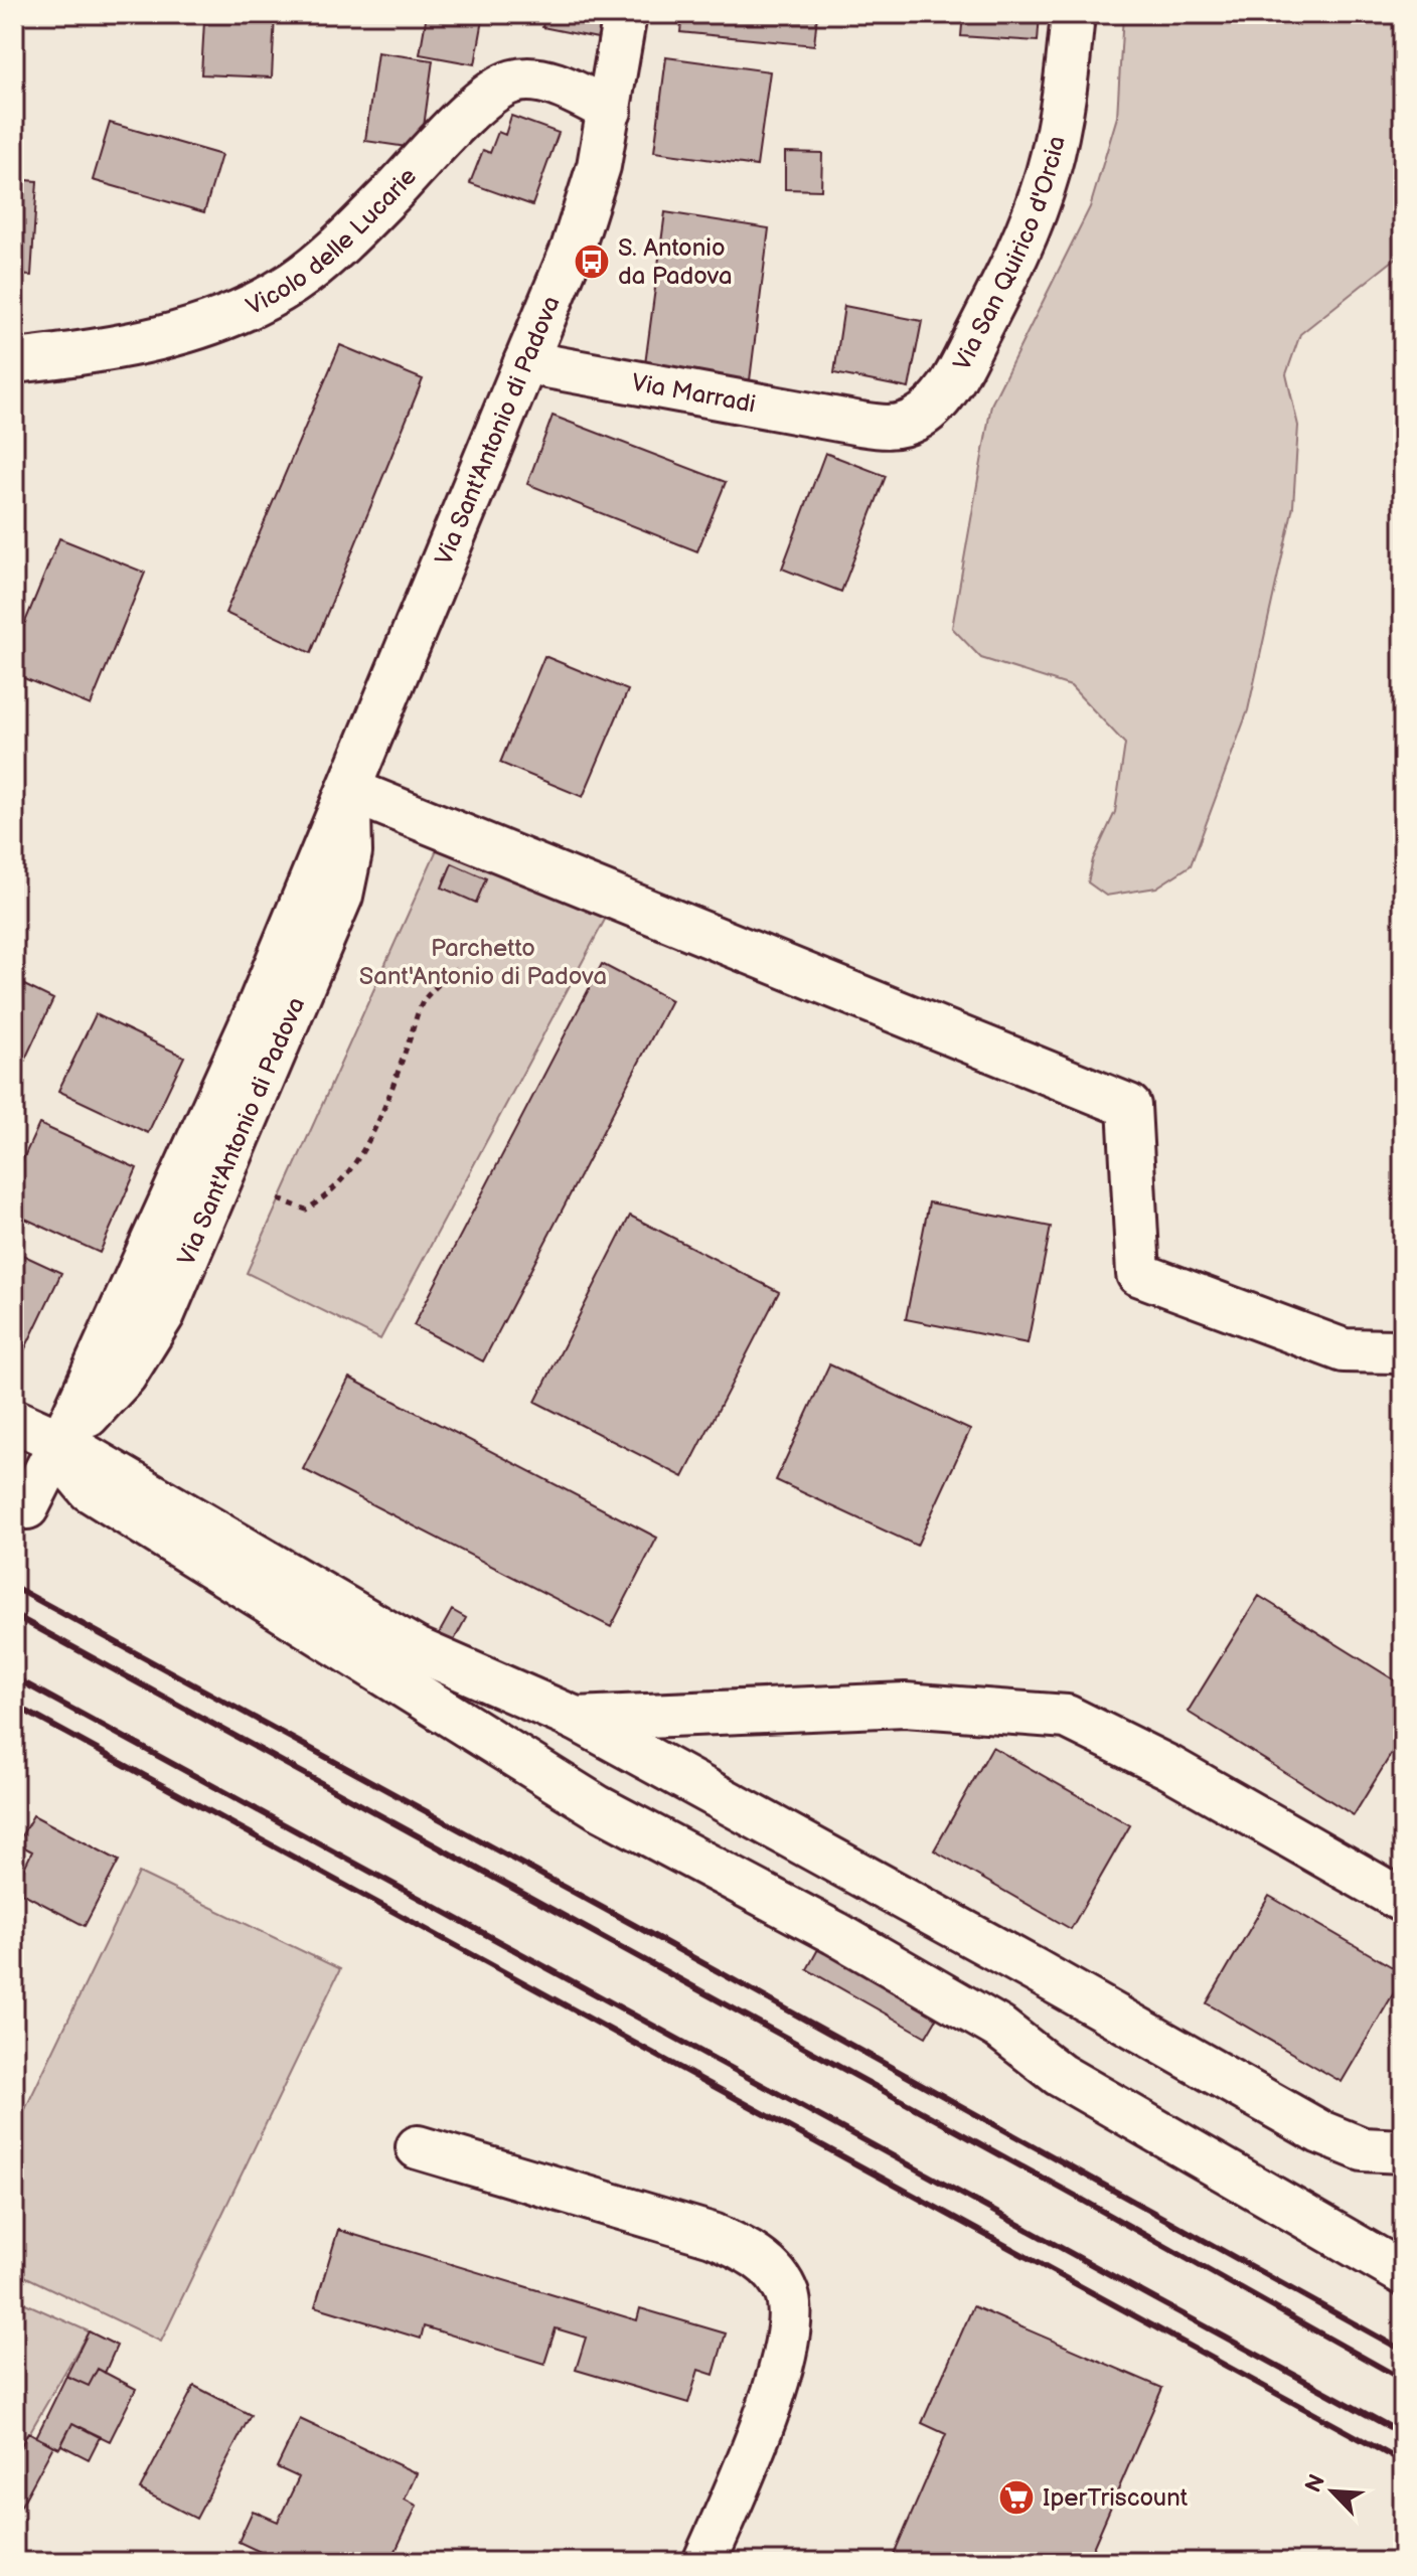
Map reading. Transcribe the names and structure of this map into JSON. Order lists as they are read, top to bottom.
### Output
{
  "streets": {
    "street": [
      "Vicolo delle Lucarie",
      "Via San Quirico d'Orcia",
      "Via Marradi",
      "Via Sant'Antonio di Padova"
    ]
  },
  "crossings": [
    ["Vicolo delle Lucarie", "Via Sant'Antonio di Padova"],
    ["Via San Quirico d'Orcia", "Via Marradi"],
    ["Via Marradi", "Via Sant'Antonio di Padova"]
  ],
  "parks": ["Parchetto Sant'Antonio di Padova"],
  "places": {
    "bus stop": ["S. Antonio da Padova"],
    "supermarket": ["IperTriscount"]
  },
  "north": "top left"
}
